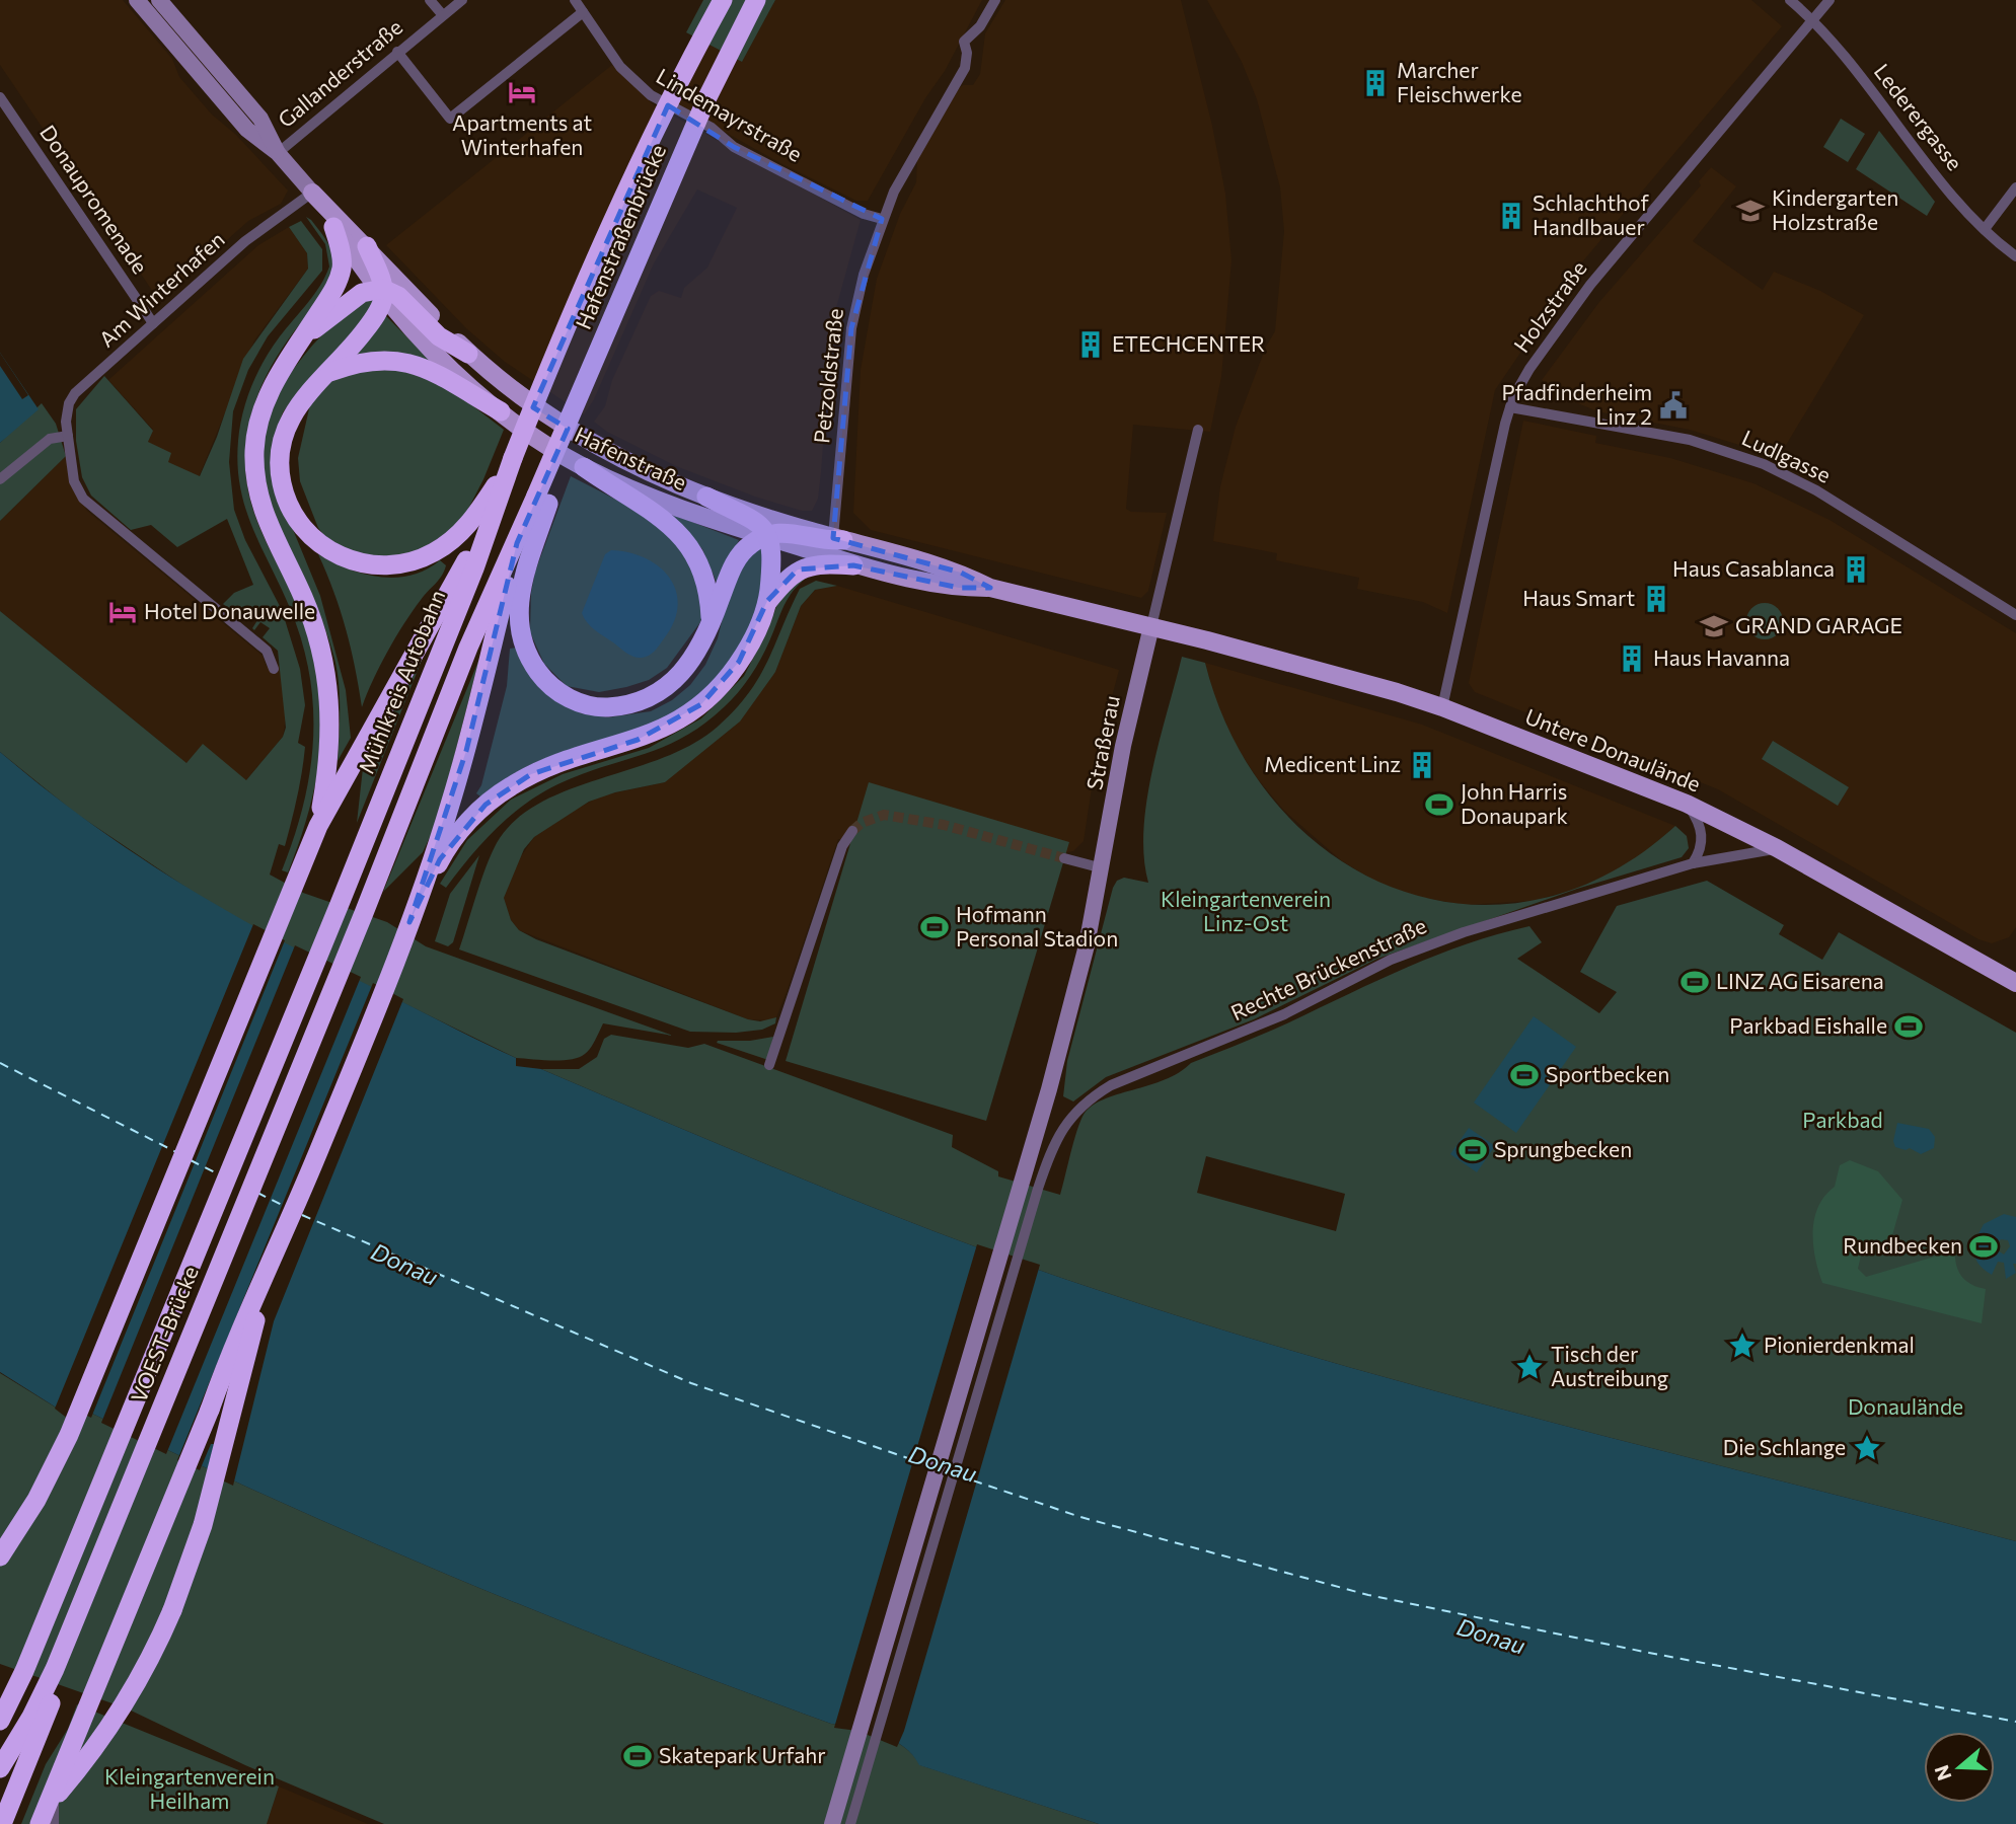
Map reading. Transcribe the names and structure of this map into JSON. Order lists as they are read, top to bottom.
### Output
{
  "streets": {
    "highway": ["Hafenstraßenbrücke", "Mühlkreis Autobahn", "VOEST-Brücke"],
    "main road": ["Hafenstraße", "Straßerau", "Untere Donaulände"],
    "street": [
      "Gallanderstraße",
      "Lindemayrstraße",
      "Lederergasse",
      "Donaupromenade",
      "Am Winterhafen",
      "Holzstraße",
      "Petzoldstraße",
      "Ludlgasse",
      "Rechte Brückenstraße"
    ]
  },
  "crossings": [
    ["Gallanderstraße", "Hafenstraße"],
    ["Lindemayrstraße", "Petzoldstraße"],
    ["Lederergasse", "Holzstraße"],
    ["Donaupromenade", "Am Winterhafen"],
    ["Hafenstraßenbrücke", "Mühlkreis Autobahn"],
    ["Am Winterhafen", "Hafenstraße"],
    ["Holzstraße", "Ludlgasse"],
    ["Holzstraße", "Untere Donaulände"],
    ["Petzoldstraße", "Hafenstraße"],
    ["Hafenstraße", "Straßerau"],
    ["Hafenstraße", "Untere Donaulände"],
    ["Mühlkreis Autobahn", "VOEST-Brücke"],
    ["Straßerau", "Untere Donaulände"],
    ["Straßerau", "Rechte Brückenstraße"],
    ["Untere Donaulände", "Rechte Brückenstraße"]
  ],
  "water": ["Donau"],
  "parks": [
    "Kleingartenverein Linz-Ost",
    "Parkbad",
    "Donaulände",
    "Kleingartenverein Heilham"
  ],
  "places": {
    "building": [
      "Marcher Fleischwerke",
      "Schlachthof Handlbauer",
      "ETECHCENTER",
      "Haus Casablanca",
      "Haus Smart",
      "Haus Havanna",
      "Medicent Linz"
    ],
    "hotel": ["Apartments at Winterhafen", "Hotel Donauwelle"],
    "school or university": ["Kindergarten Holzstraße", "GRAND GARAGE"],
    "public building": ["Pfadfinderheim Linz 2"],
    "sports": [
      "John Harris Donaupark",
      "Hofmann Personal Stadion",
      "LINZ AG Eisarena",
      "Parkbad Eishalle",
      "Sportbecken",
      "Sprungbecken",
      "Rundbecken",
      "Skatepark Urfahr"
    ],
    "place": ["Pionierdenkmal", "Tisch der Austreibung", "Die Schlange"]
  },
  "north": "left"
}
